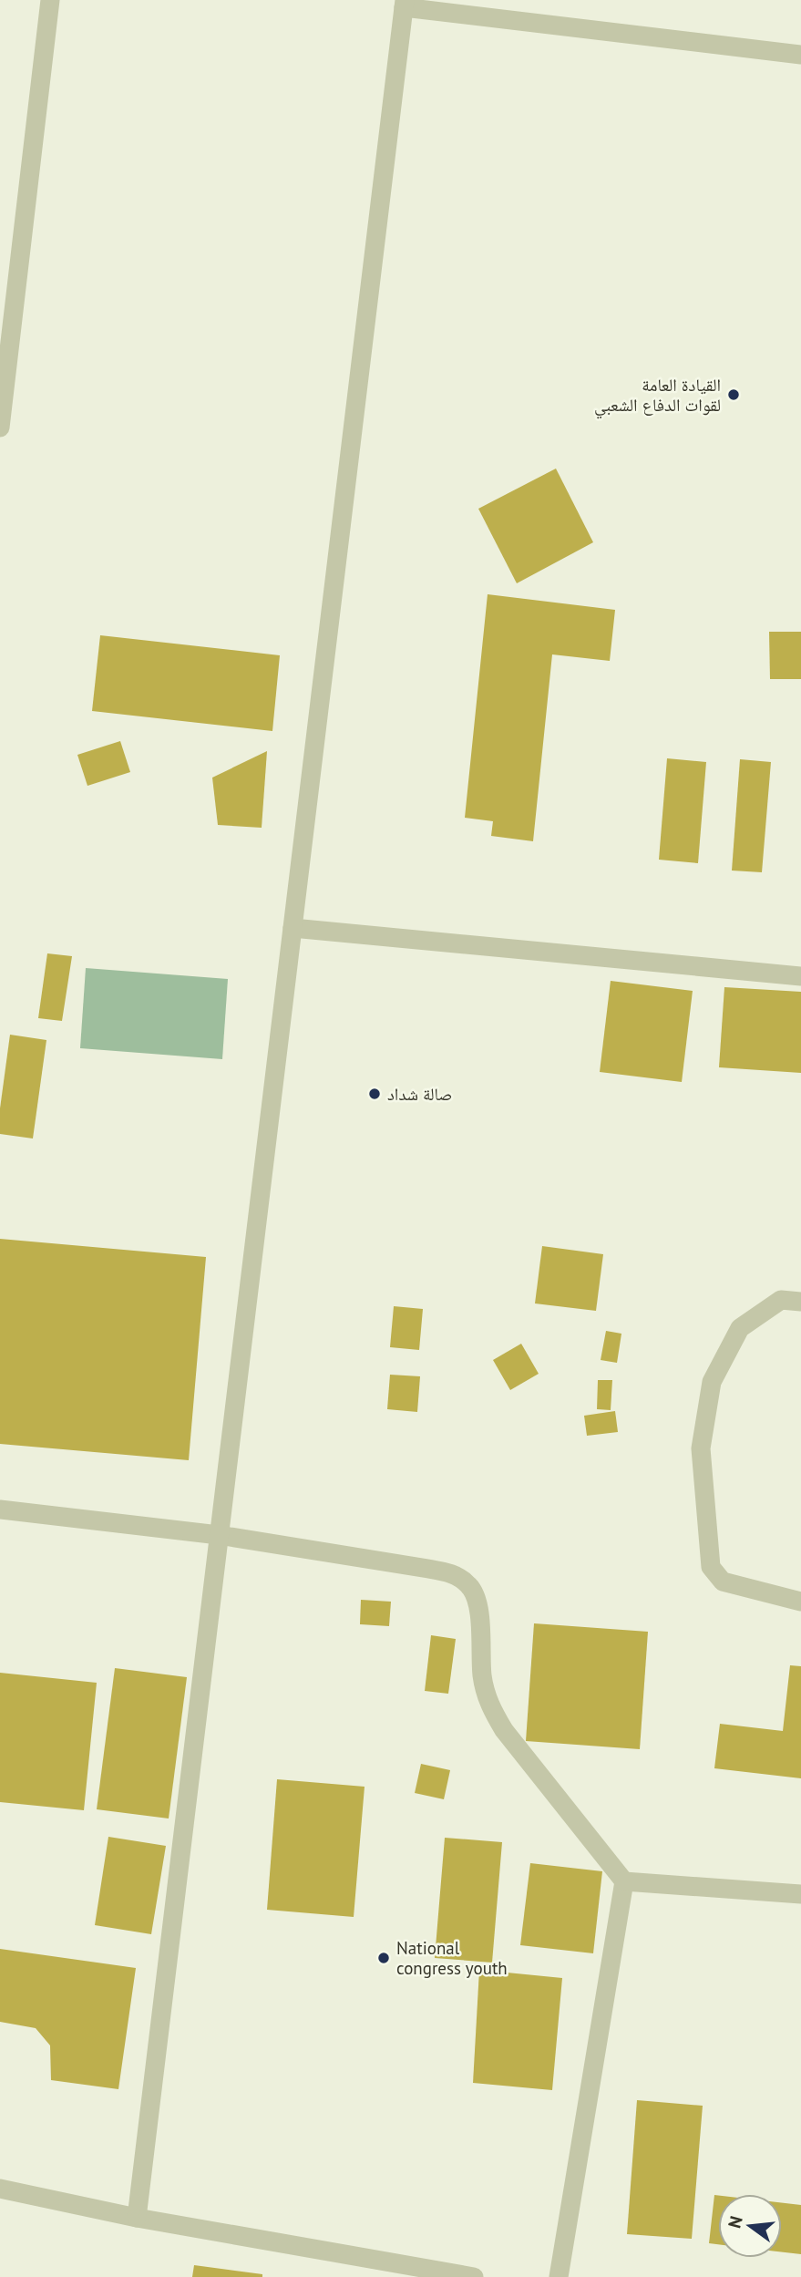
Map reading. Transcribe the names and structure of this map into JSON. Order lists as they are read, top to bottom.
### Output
{
  "places": ["القيادة العامة لقوات الدفاع الشعبي", "صالة شداد", "National congress youth"],
  "north": "left"
}
